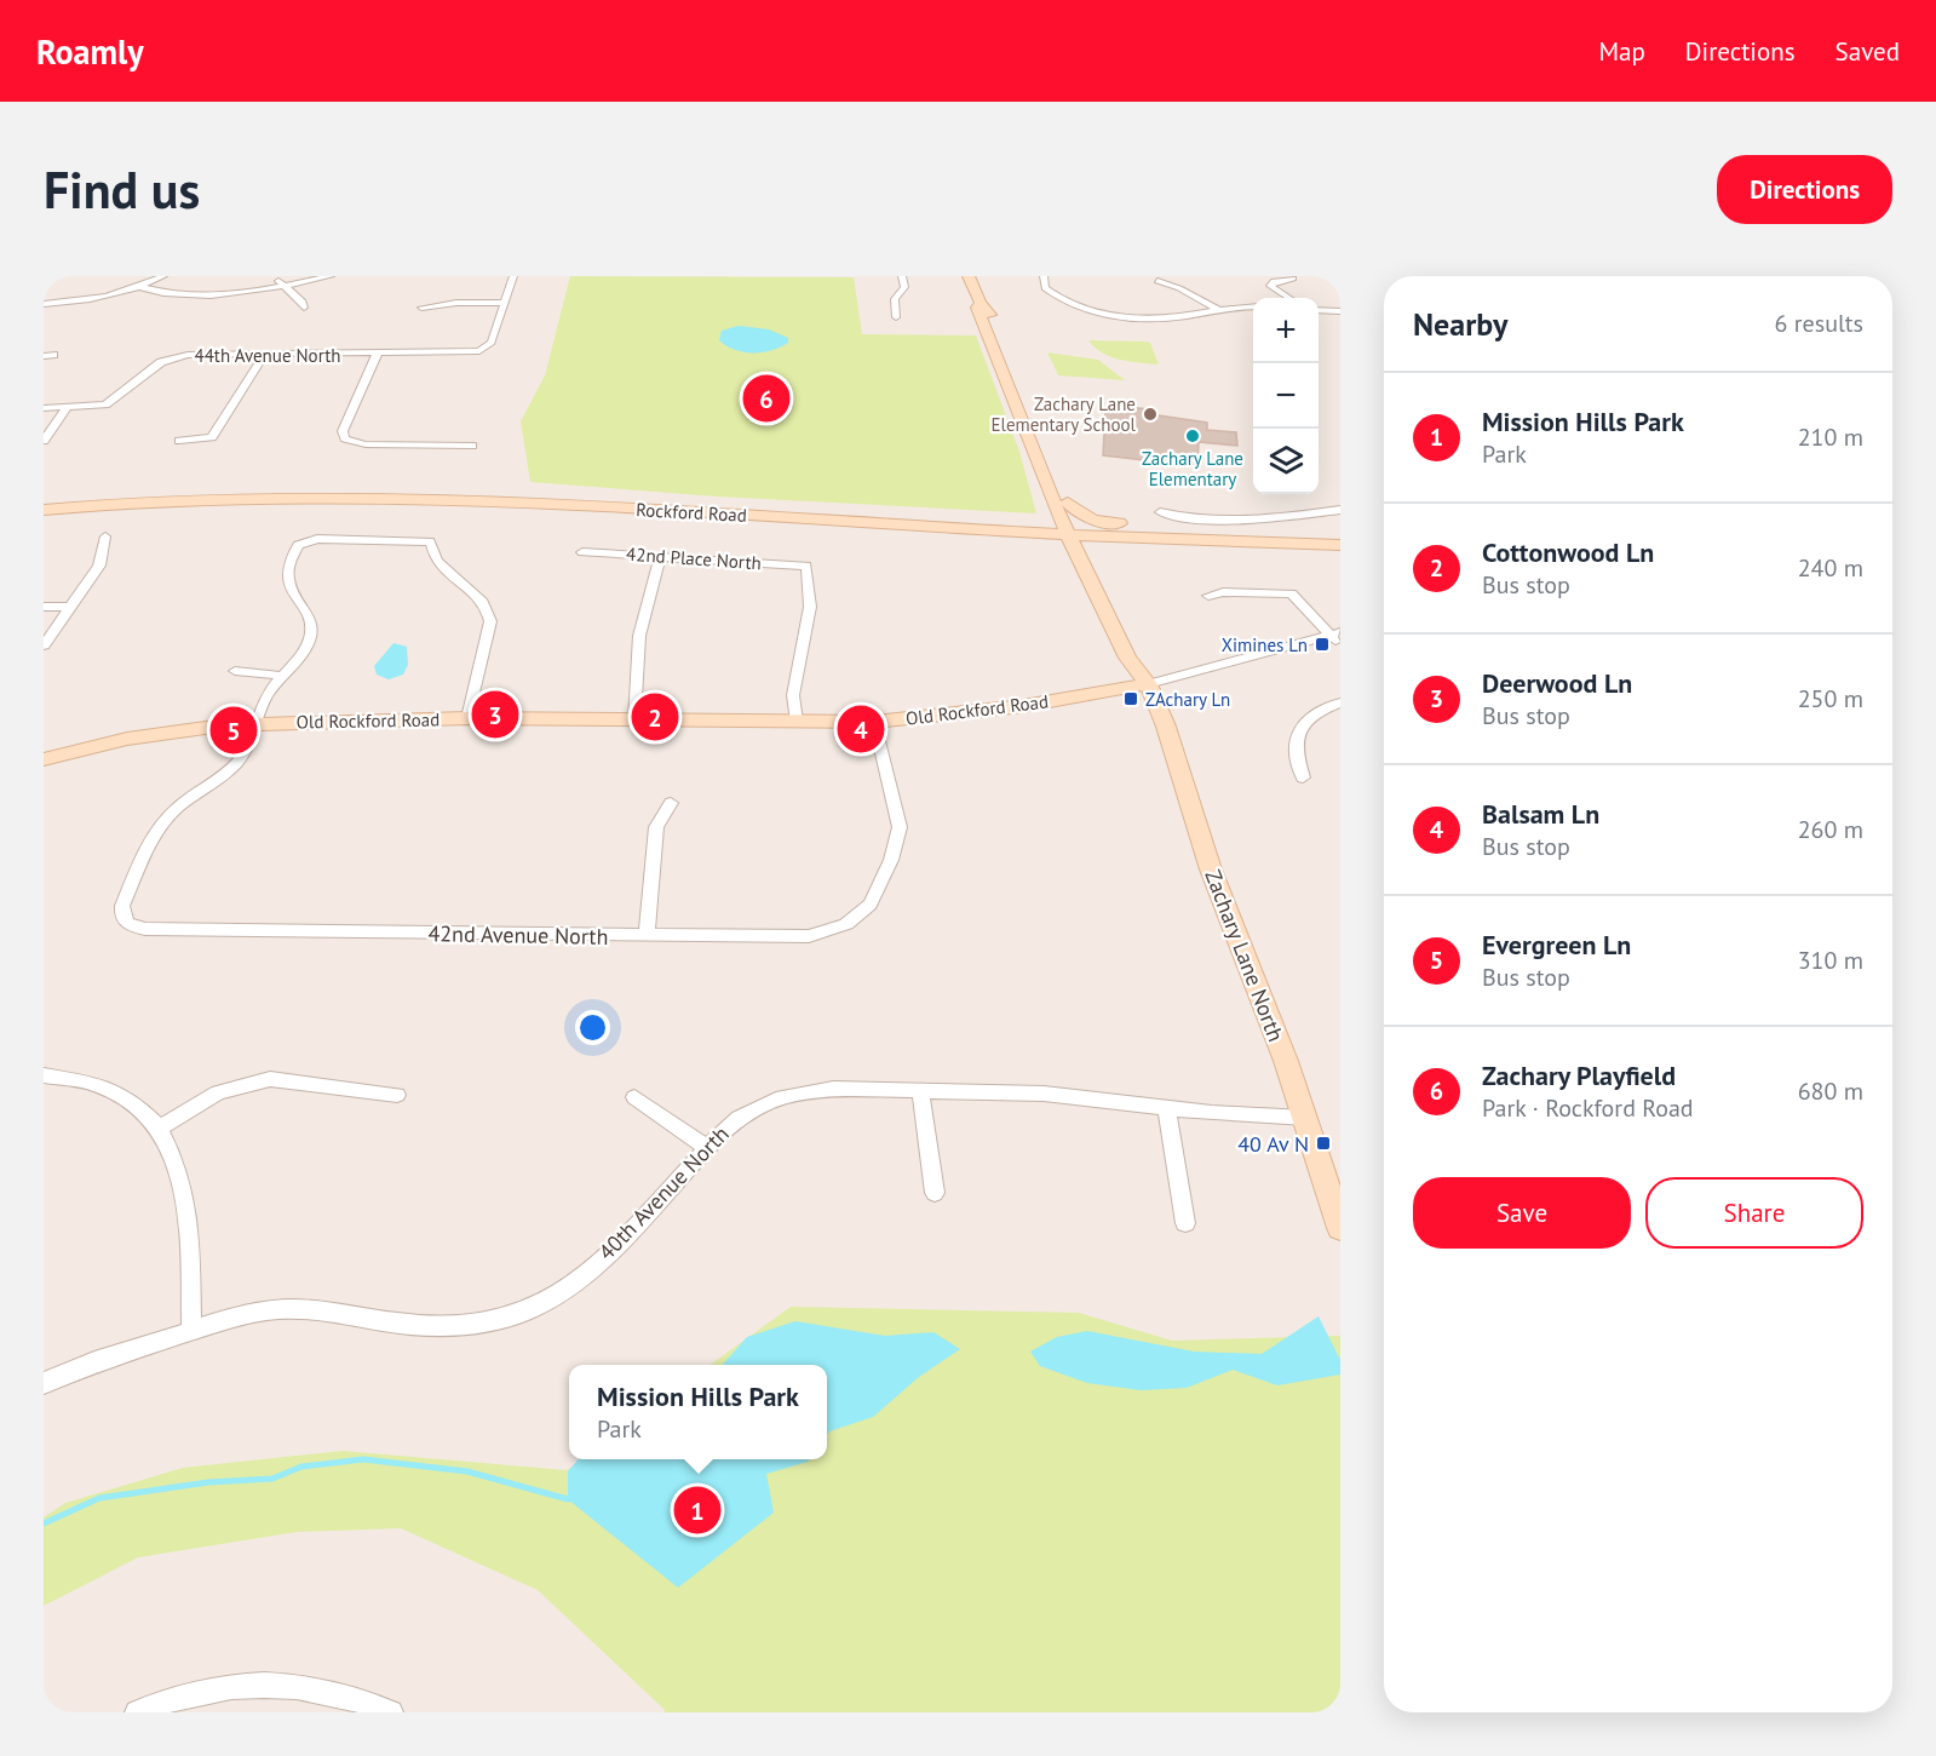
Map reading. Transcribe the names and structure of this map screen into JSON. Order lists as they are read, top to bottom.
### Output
{
  "streets": {
    "street": [
      "44th Avenue North",
      "Rockford Road",
      "42nd Place North",
      "Old Rockford Road",
      "42nd Avenue North",
      "Zachary Lane North",
      "40th Avenue North"
    ]
  },
  "crossings": [
    ["Rockford Road", "Zachary Lane North"],
    ["42nd Place North", "Old Rockford Road"],
    ["Old Rockford Road", "42nd Avenue North"],
    ["Old Rockford Road", "Zachary Lane North"],
    ["Zachary Lane North", "40th Avenue North"]
  ],
  "places": {
    "other": ["Zachary Lane Elementary School", "Zachary Lane Elementary"],
    "transit": ["Ximines Ln", "ZAchary Ln", "40 Av N"]
  },
  "page": {
    "header": "Roamly",
    "nav": ["Map", "Directions", "Saved"],
    "buttons": [
      "Directions",
      ["Save", "Share"]
    ],
    "title": "Find us",
    "heading": ["Nearby", "6 results"],
    "map_buttons": ["+", "−"],
    "list": [
      {
        "mark": "1",
        "name": "Mission Hills Park",
        "note": "Park",
        "value": "210 m"
      },
      {
        "mark": "2",
        "name": "Cottonwood Ln",
        "note": "Bus stop",
        "value": "240 m"
      },
      {
        "mark": "3",
        "name": "Deerwood Ln",
        "note": "Bus stop",
        "value": "250 m"
      },
      {
        "mark": "4",
        "name": "Balsam Ln",
        "note": "Bus stop",
        "value": "260 m"
      },
      {
        "mark": "5",
        "name": "Evergreen Ln",
        "note": "Bus stop",
        "value": "310 m"
      },
      {
        "mark": "6",
        "name": "Zachary Playfield",
        "note": "Park · Rockford Road",
        "value": "680 m"
      }
    ],
    "pins": [
      "6",
      "3",
      "2",
      "4",
      "5",
      "1"
    ],
    "popup": ["Mission Hills Park", "Park"]
  }
}
